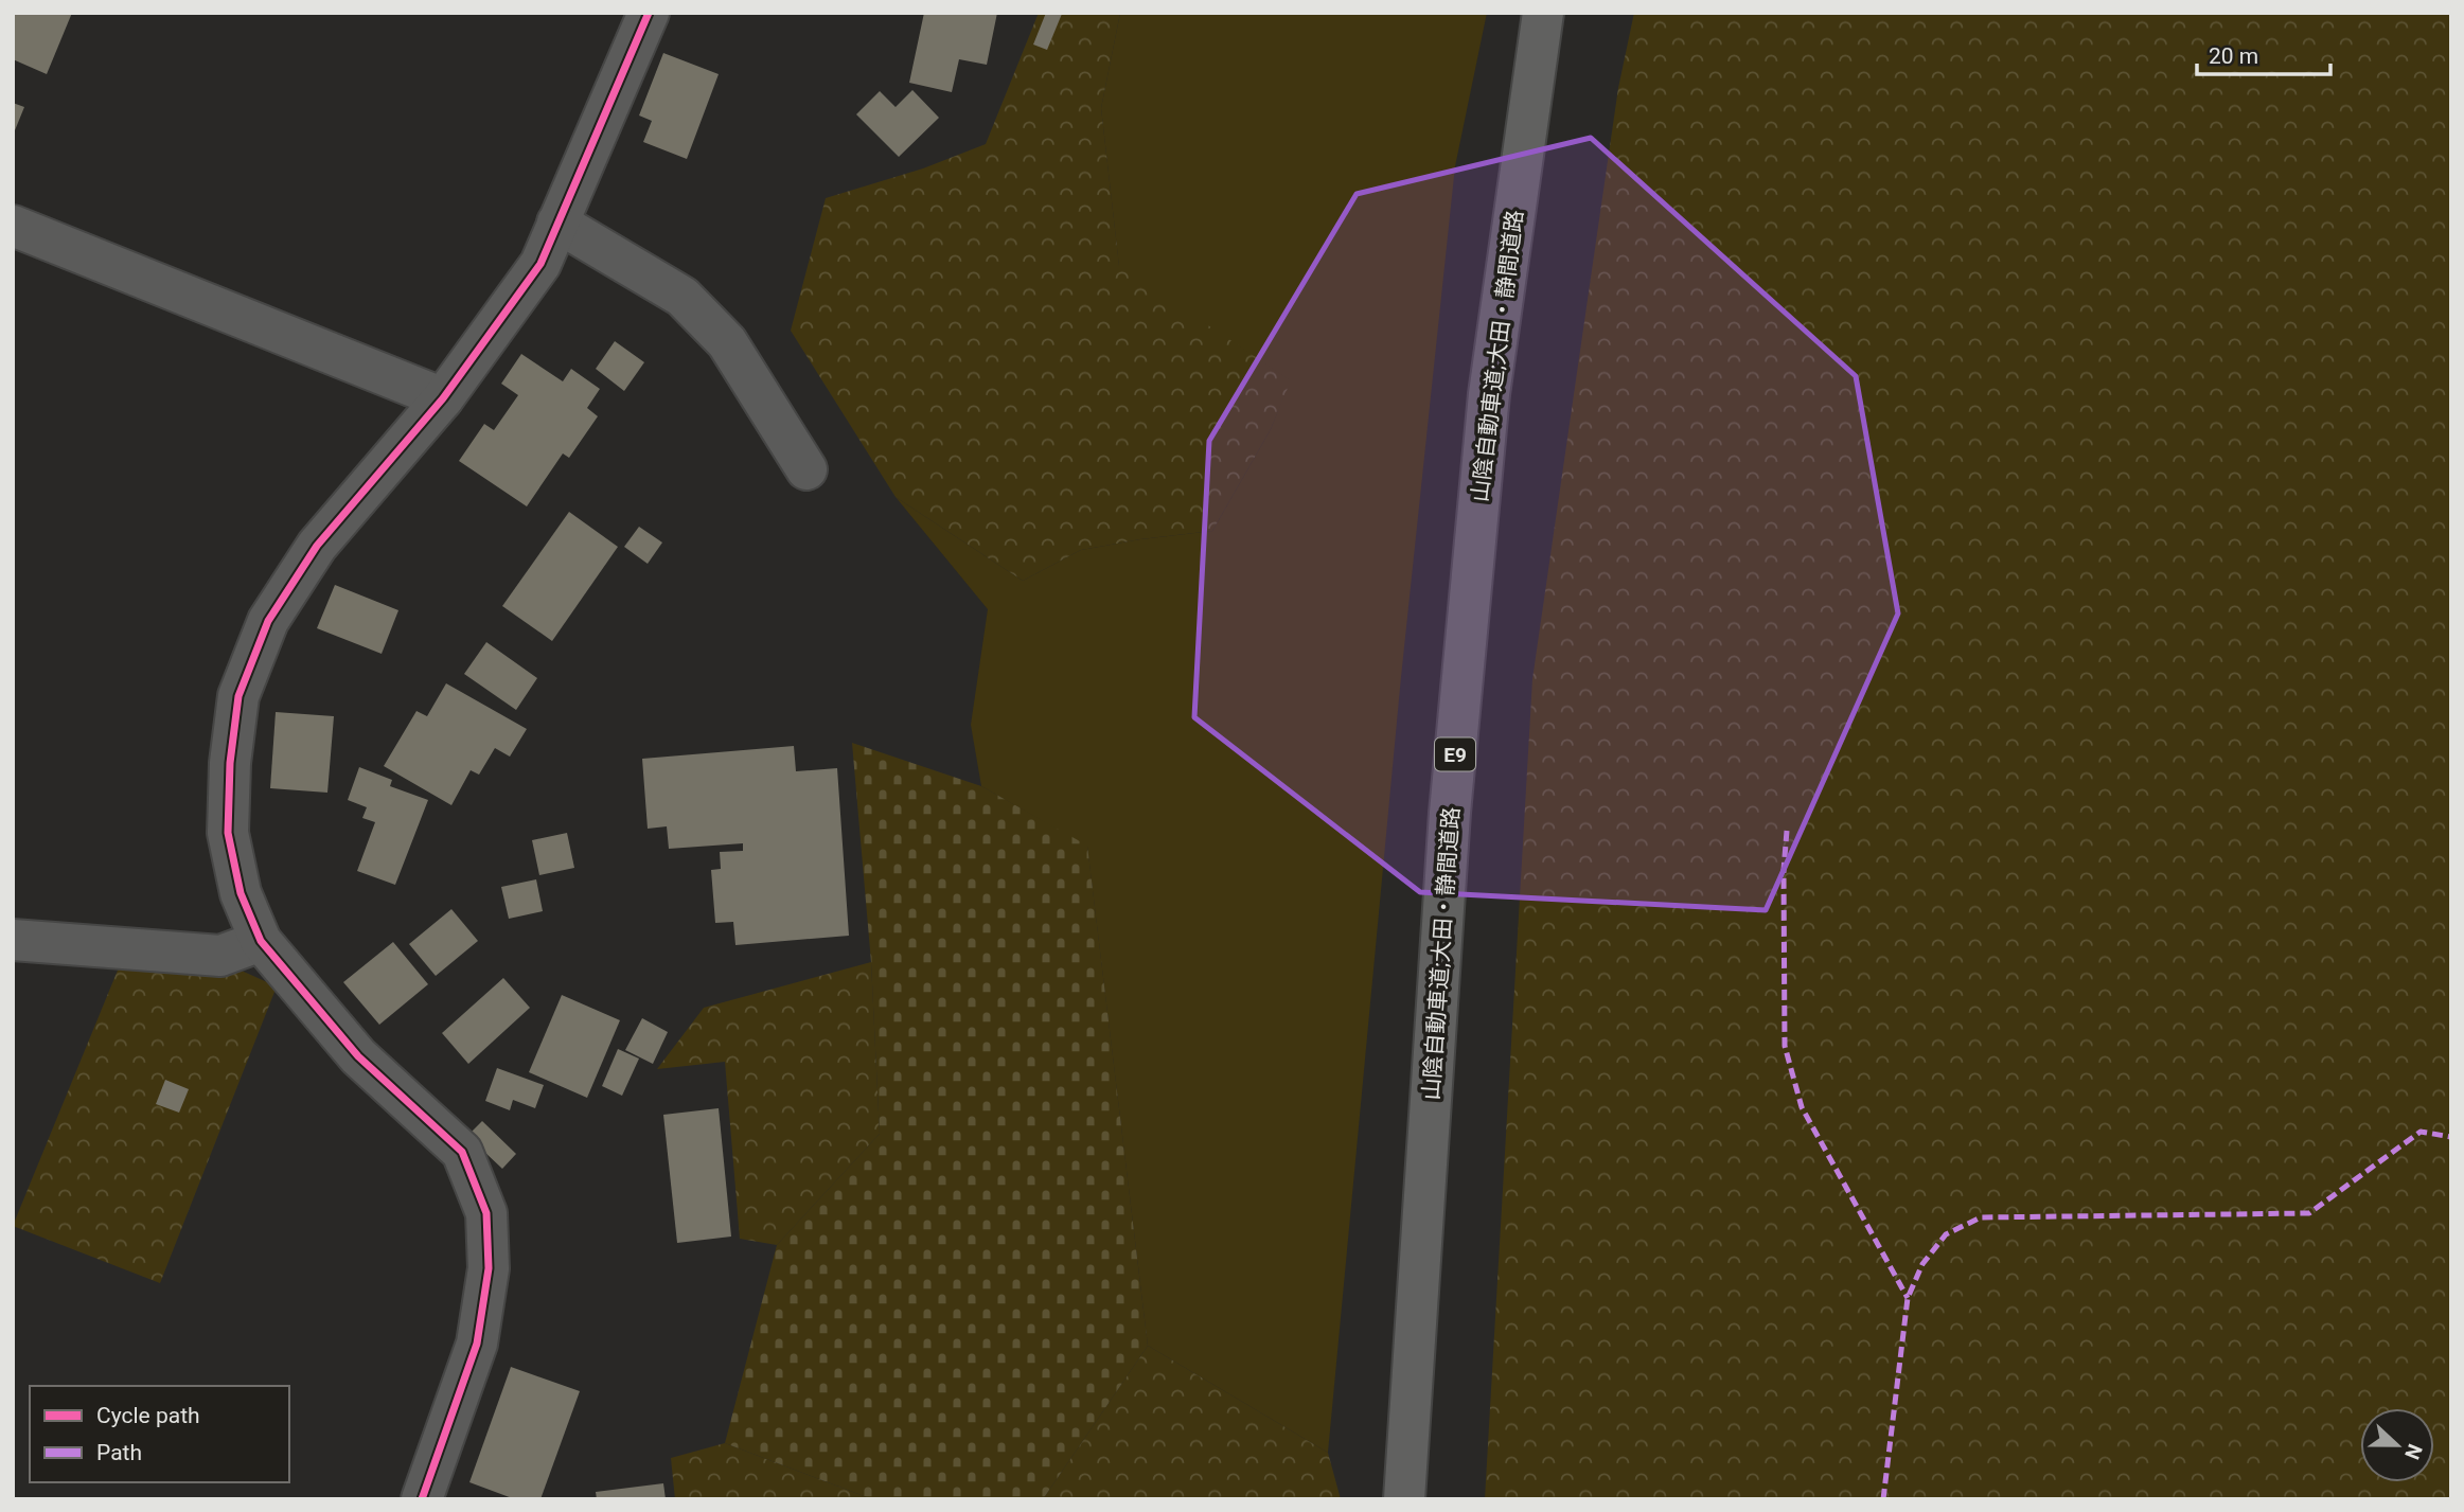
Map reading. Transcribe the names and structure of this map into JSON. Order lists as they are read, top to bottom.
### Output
{
  "streets": {
    "highway": ["山陰自動車道;大田・静間道路", "E9"]
  },
  "legend": ["Cycle path", "Path"],
  "scale_bar": "20 m",
  "north": "right"
}
